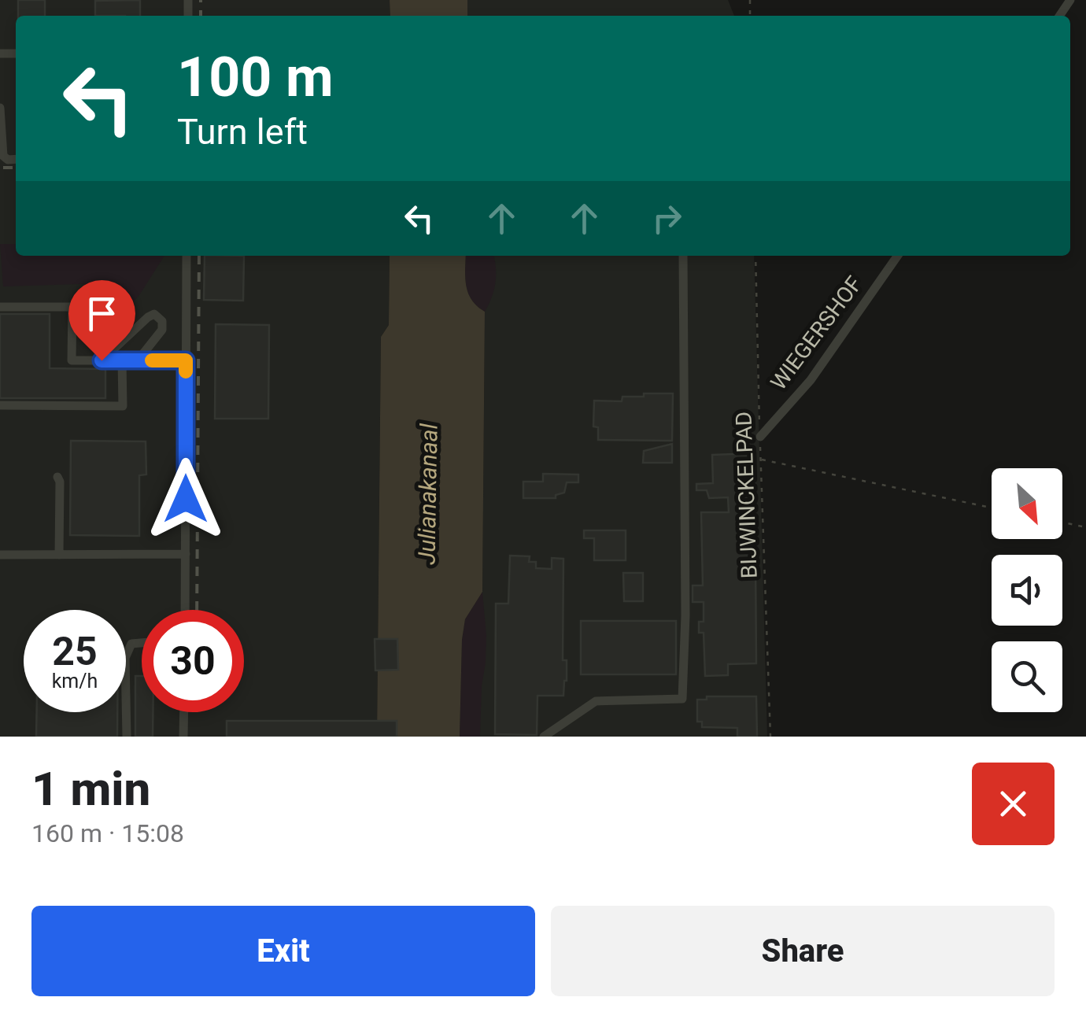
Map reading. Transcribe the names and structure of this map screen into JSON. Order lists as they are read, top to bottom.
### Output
{
  "streets": {
    "street": ["WIEGERSHOF"],
    "path": ["BIJWINCKELPAD"]
  },
  "crossings": [
    ["WIEGERSHOF", "BIJWINCKELPAD"]
  ],
  "water": ["Julianakanaal"],
  "north": "bottom right",
  "page": {
    "turn": ["100 m", "Turn left"],
    "speed": "25 km/h",
    "limit": "30",
    "heading": ["1 min", "160 m · 15:08"],
    "buttons": ["Exit", "Share"]
  }
}
